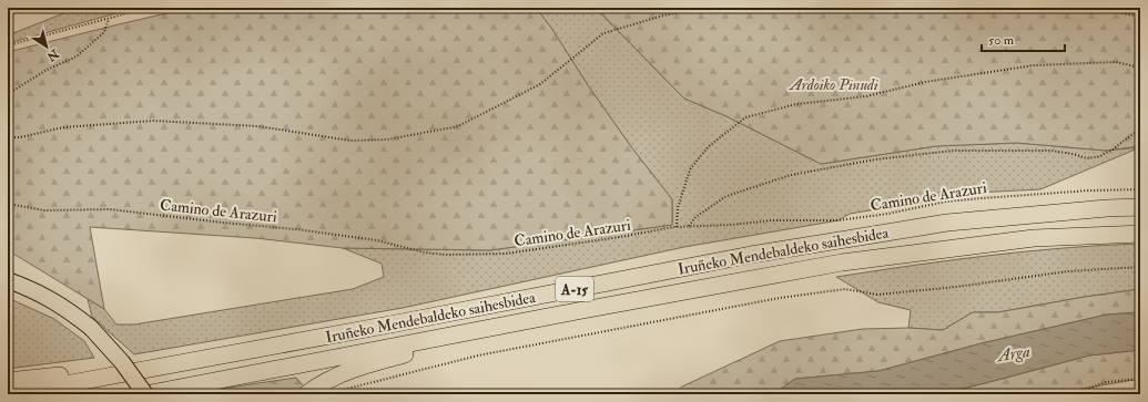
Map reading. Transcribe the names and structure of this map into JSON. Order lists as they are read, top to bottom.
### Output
{
  "streets": {
    "highway": ["Iruñeko Mendebaldeko saihesbidea", "A-15"],
    "path": ["Camino de Arazuri"]
  },
  "water": ["Arga"],
  "parks": ["Ardoiko Pinudi"],
  "scale_bar": "50 m",
  "north": "bottom right"
}
